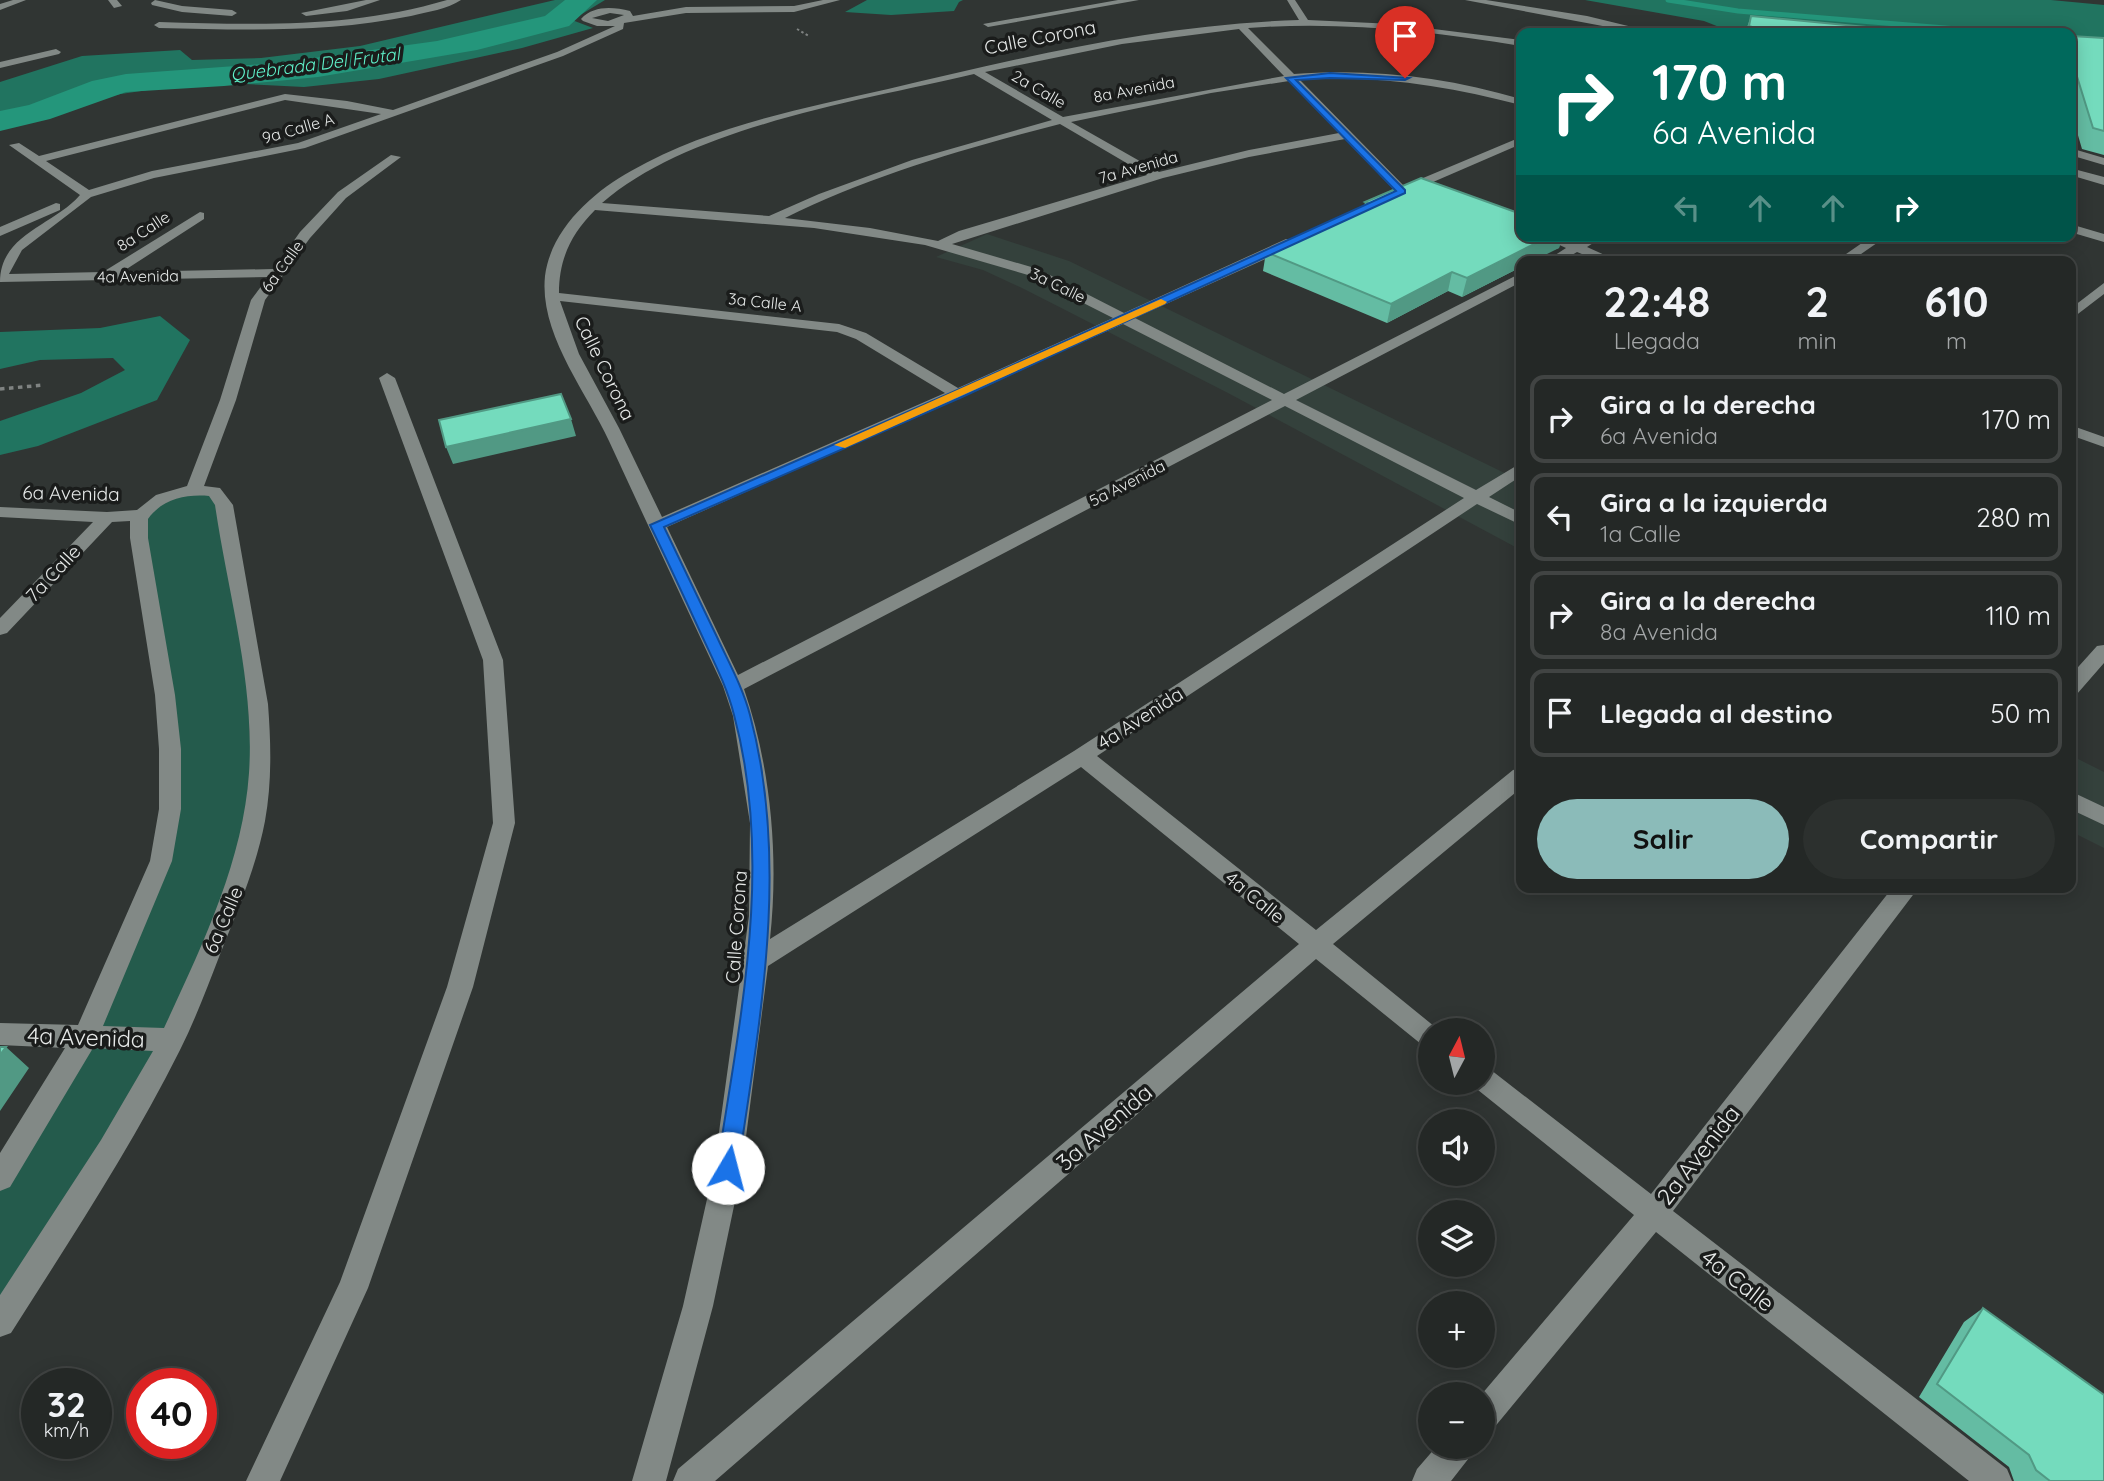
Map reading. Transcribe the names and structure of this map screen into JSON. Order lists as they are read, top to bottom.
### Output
{
  "streets": {
    "street": [
      "Calle Corona",
      "2a Calle",
      "8a Avenida",
      "9a Calle A",
      "7a Avenida",
      "8a Calle",
      "6a Calle",
      "4a Avenida",
      "3a Calle",
      "3a Calle A",
      "5a Avenida",
      "6a Avenida",
      "7a Calle",
      "4a Calle",
      "3a Avenida",
      "2a Avenida"
    ]
  },
  "crossings": [
    ["Calle Corona", "2a Calle"],
    ["Calle Corona", "4a Avenida"],
    ["Calle Corona", "3a Calle"],
    ["Calle Corona", "3a Calle A"],
    ["Calle Corona", "5a Avenida"],
    ["2a Calle", "8a Avenida"],
    ["2a Calle", "7a Avenida"],
    ["8a Avenida", "3a Calle"],
    ["9a Calle A", "4a Avenida"],
    ["7a Avenida", "3a Calle"],
    ["8a Calle", "4a Avenida"],
    ["6a Calle", "4a Avenida"],
    ["4a Avenida", "3a Calle"],
    ["4a Avenida", "4a Calle"],
    ["3a Calle", "5a Avenida"],
    ["6a Avenida", "7a Calle"],
    ["4a Calle", "3a Avenida"],
    ["4a Calle", "2a Avenida"]
  ],
  "water": ["Quebrada Del Frutal"],
  "north": "top",
  "page": {
    "turn": ["170 m", "6a Avenida"],
    "eta": [
      "22:48",
      "Llegada",
      "2",
      "min",
      "610",
      "m"
    ],
    "list": [
      {
        "name": "Gira a la derecha",
        "note": "6a Avenida",
        "value": "170 m"
      },
      {
        "name": "Gira a la izquierda",
        "note": "1a Calle",
        "value": "280 m"
      },
      {
        "name": "Gira a la derecha",
        "note": "8a Avenida",
        "value": "110 m"
      },
      {
        "name": "Llegada al destino",
        "value": "50 m"
      }
    ],
    "buttons": ["Salir", "Compartir"],
    "map_buttons": ["+", "−"],
    "speed": "32 km/h",
    "limit": "40"
  }
}
